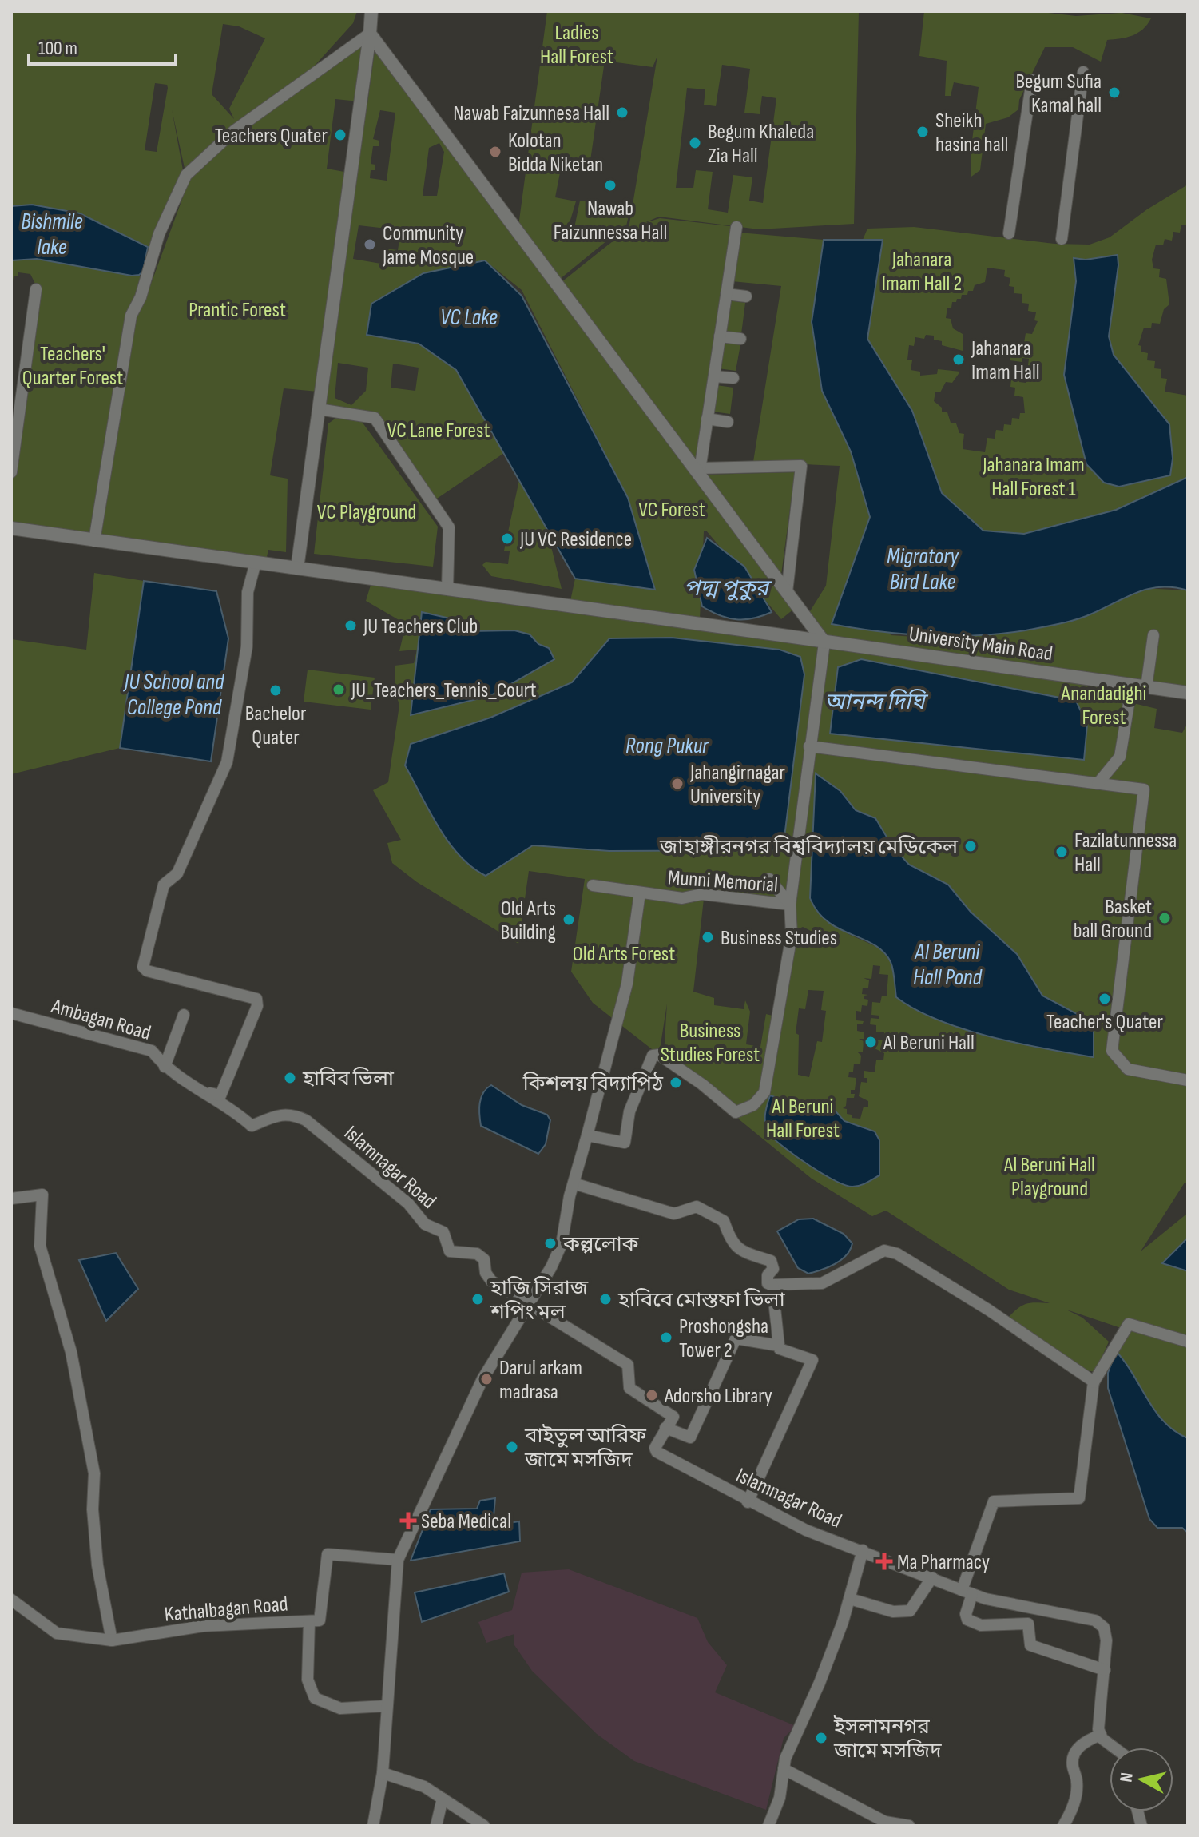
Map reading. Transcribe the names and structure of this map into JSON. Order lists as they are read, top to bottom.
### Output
{
  "streets": {
    "street": [
      "University Main Road",
      "Munni Memorial",
      "Ambagan Road",
      "Islamnagar Road",
      "Kathalbagan Road"
    ]
  },
  "crossings": [
    ["University Main Road", "Munni Memorial"],
    ["Ambagan Road", "Islamnagar Road"]
  ],
  "water": [
    "Bishmile lake",
    "VC Lake",
    "Migratory Bird Lake",
    "পদ্ম পুকুর",
    "JU School and College Pond",
    "আনন্দ দিঘি",
    "Rong Pukur",
    "Al Beruni Hall Pond"
  ],
  "parks": [
    "Ladies Hall Forest",
    "Jahanara Imam Hall 2",
    "Prantic Forest",
    "Teachers' Quarter Forest",
    "VC Lane Forest",
    "Jahanara Imam Hall Forest 1",
    "VC Forest",
    "VC Playground",
    "Anandadighi Forest",
    "Old Arts Forest",
    "Business Studies Forest",
    "Al Beruni Hall Forest",
    "Al Beruni Hall Playground"
  ],
  "places": {
    "other": [
      "Begum Sufia Kamal hall",
      "Nawab Faizunnesa Hall",
      "Sheikh hasina hall",
      "Teachers Quater",
      "Begum Khaleda Zia Hall",
      "Kolotan Bidda Niketan",
      "Nawab Faizunnessa Hall",
      "Community Jame Mosque",
      "Jahanara Imam Hall",
      "JU VC Residence",
      "JU Teachers Club",
      "JU_Teachers_Tennis_Court",
      "Bachelor Quater",
      "Jahangirnagar University",
      "জাহাঙ্গীরনগর বিশ্ববিদ্যালয় মেডিকেল",
      "Fazilatunnessa Hall",
      "Basket ball Ground",
      "Old Arts Building",
      "Business Studies",
      "Teacher's Quater",
      "Al Beruni Hall",
      "হাবিব ভিলা",
      "কিশলয় বিদ্যাপিঠ",
      "কল্পলোক",
      "হাজি সিরাজ শপিং মল",
      "হাবিবে মোস্তফা ভিলা",
      "Proshongsha Tower 2",
      "Darul arkam madrasa",
      "Adorsho Library",
      "বাইতুল আরিফ জামে মসজিদ",
      "ইসলামনগর জামে মসজিদ"
    ],
    "health": ["Seba Medical", "Ma Pharmacy"]
  },
  "scale_bar": "100 m",
  "north": "left"
}
